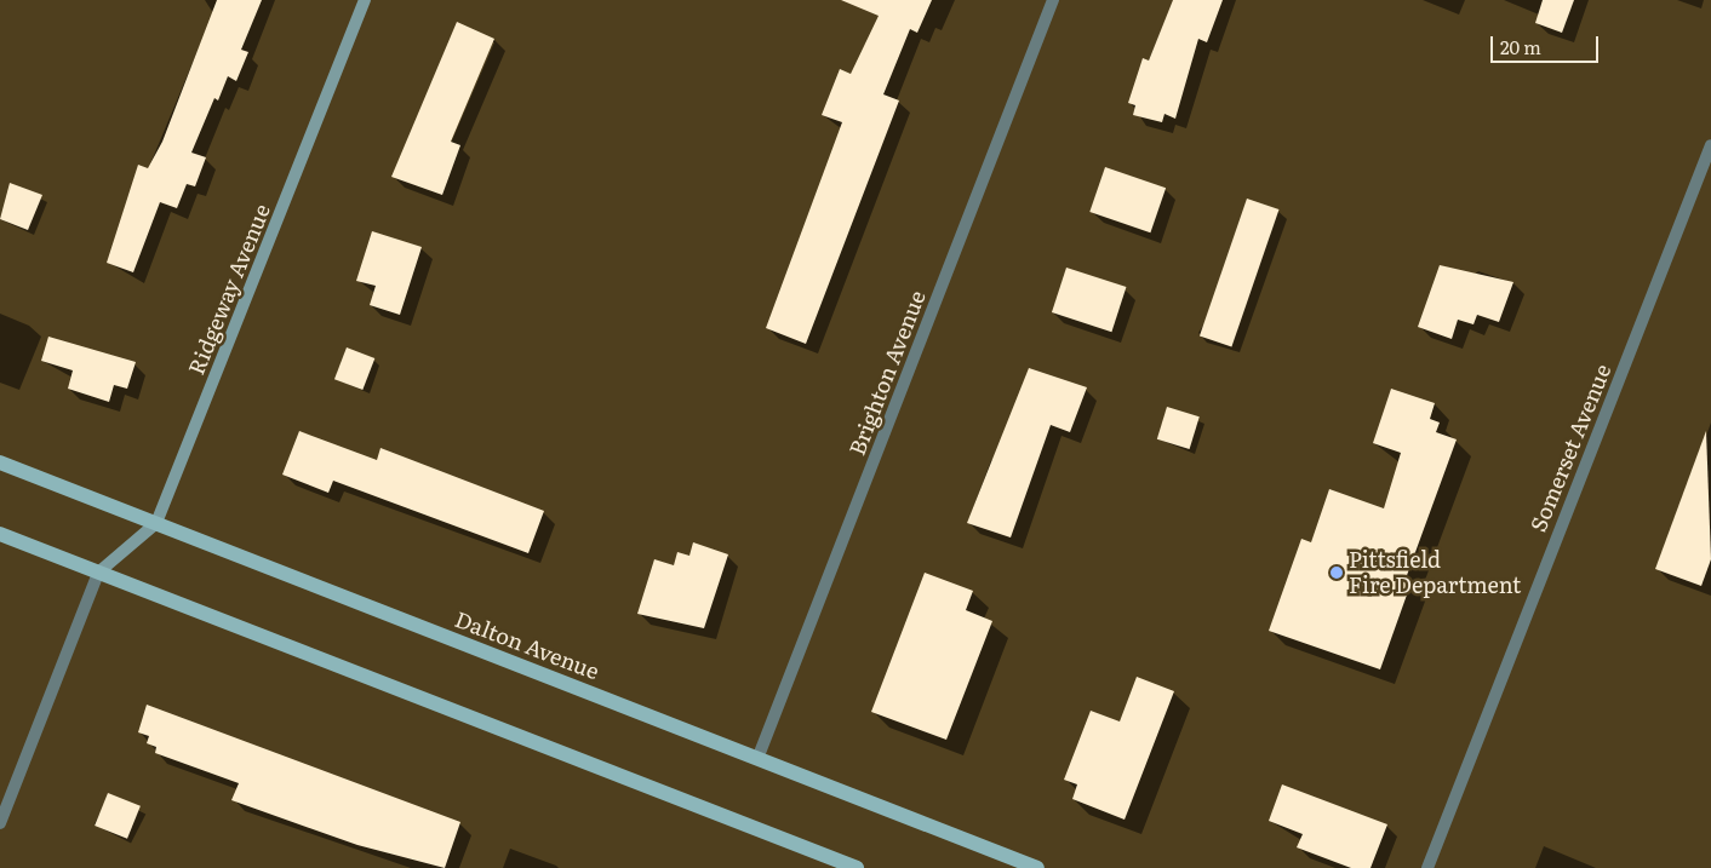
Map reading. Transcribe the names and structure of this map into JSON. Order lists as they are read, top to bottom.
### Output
{
  "streets": {
    "main road": ["Dalton Avenue"],
    "street": ["Ridgeway Avenue", "Brighton Avenue", "Somerset Avenue"]
  },
  "crossings": [
    ["Ridgeway Avenue", "Dalton Avenue"],
    ["Brighton Avenue", "Dalton Avenue"]
  ],
  "places": ["Pittsfield Fire Department"],
  "scale_bar": "20 m"
}
